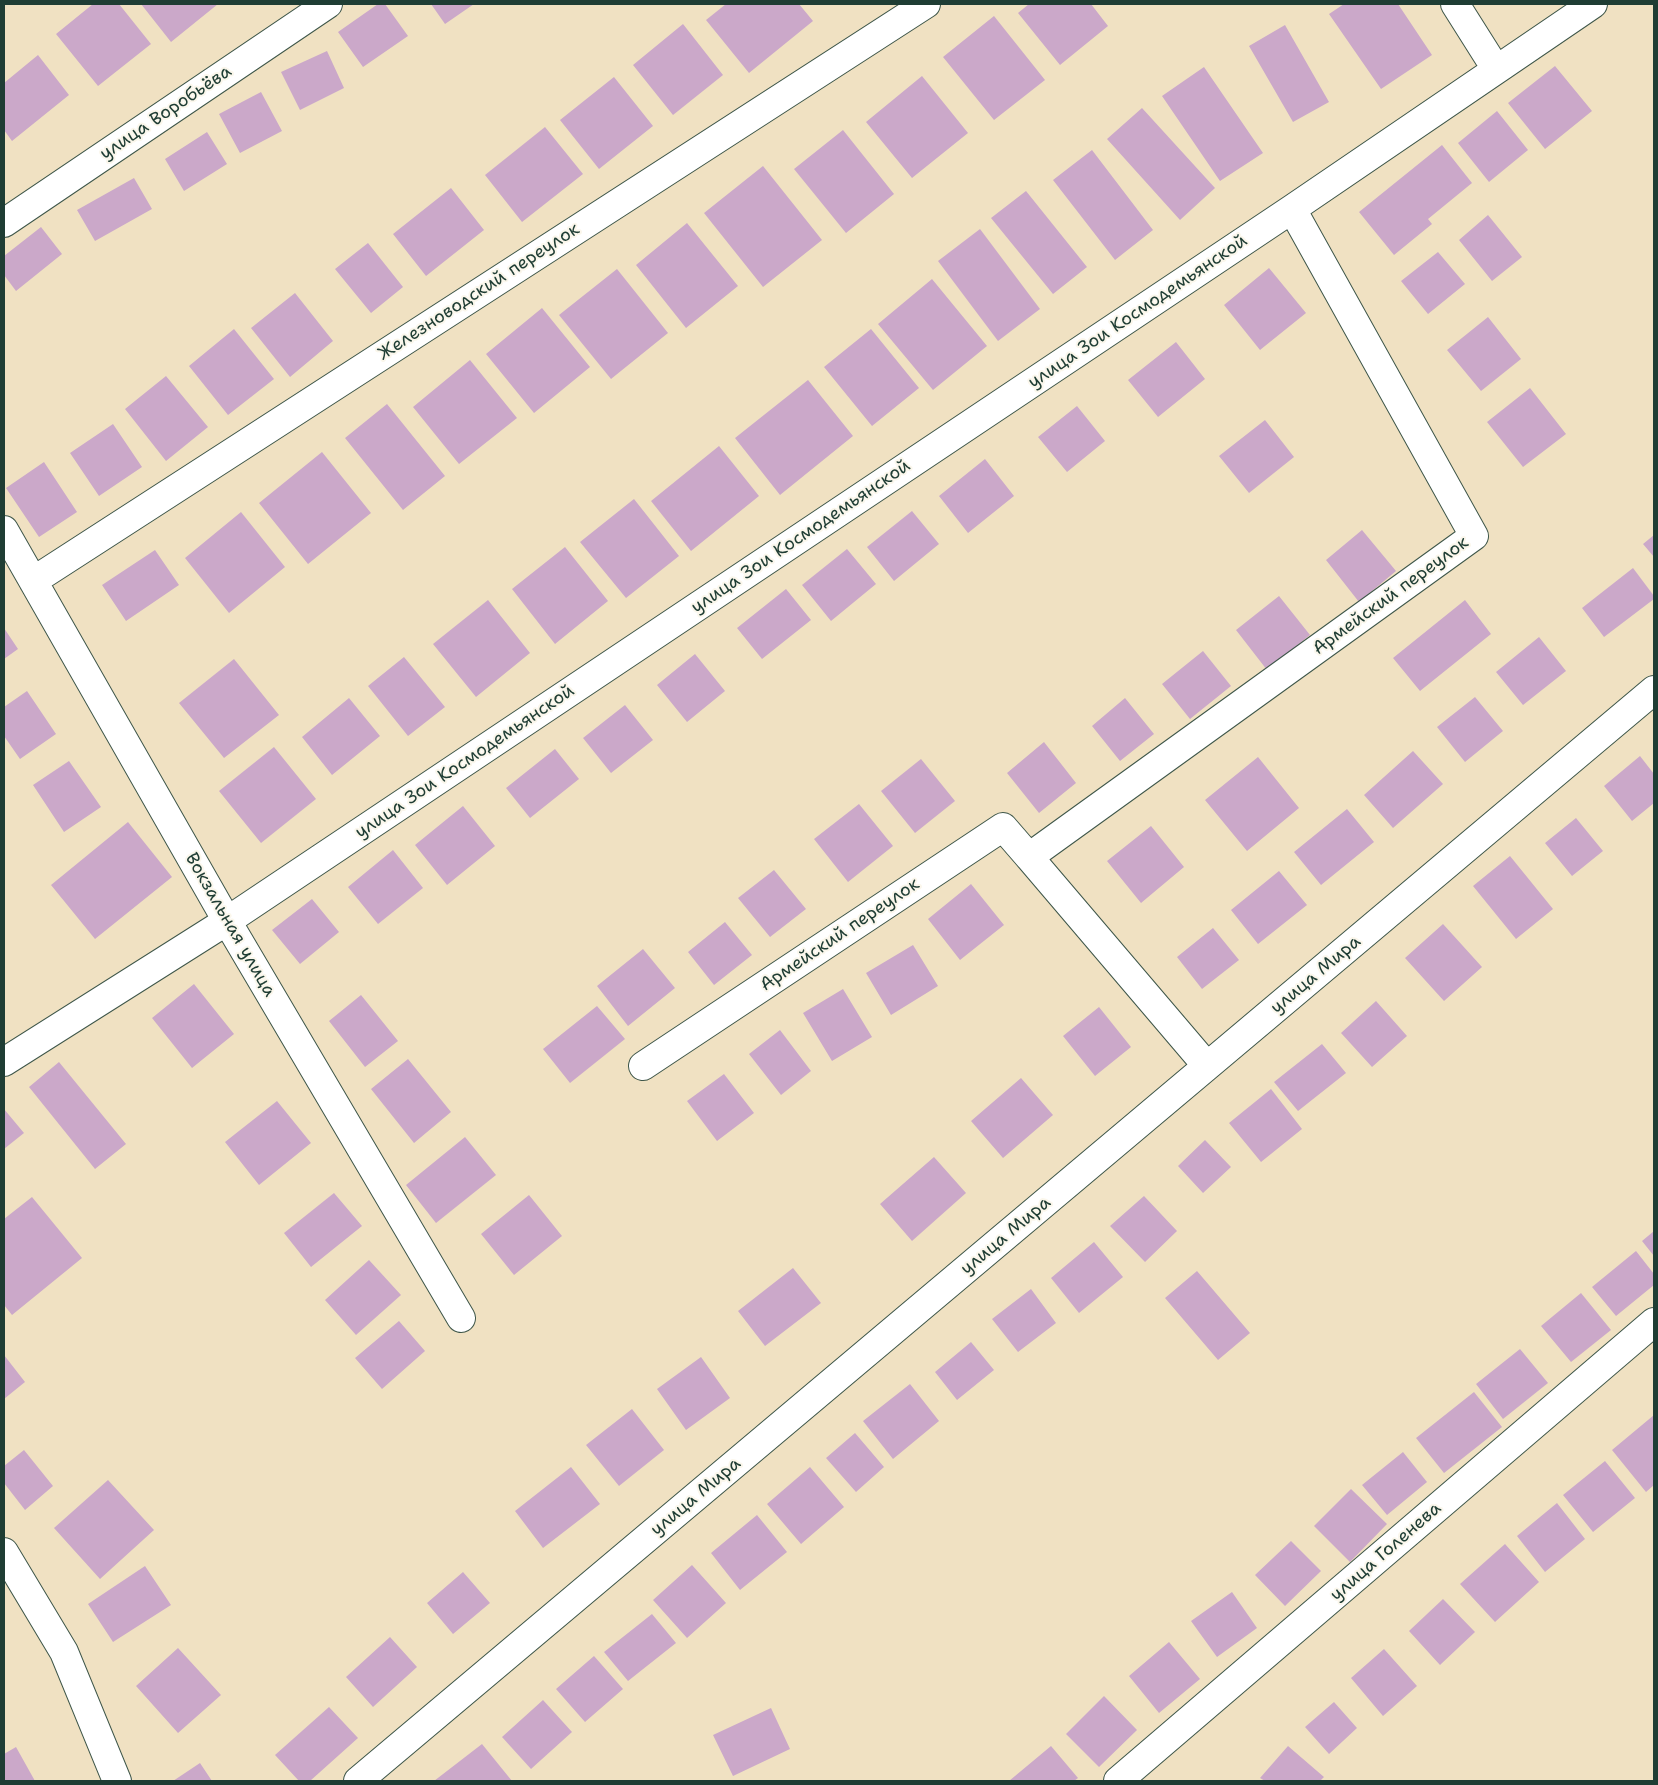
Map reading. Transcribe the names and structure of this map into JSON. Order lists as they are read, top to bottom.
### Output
{
  "streets": {
    "street": [
      "улица Воробьёва",
      "Железноводский переулок",
      "улица Зои Космодемьянской",
      "Армейский переулок",
      "Вокзальная улица",
      "улица Мира",
      "улица Голенева"
    ]
  },
  "crossings": [
    ["Железноводский переулок", "Вокзальная улица"],
    ["улица Зои Космодемьянской", "Армейский переулок"],
    ["улица Зои Космодемьянской", "Вокзальная улица"],
    ["Армейский переулок", "улица Мира"]
  ]
}
